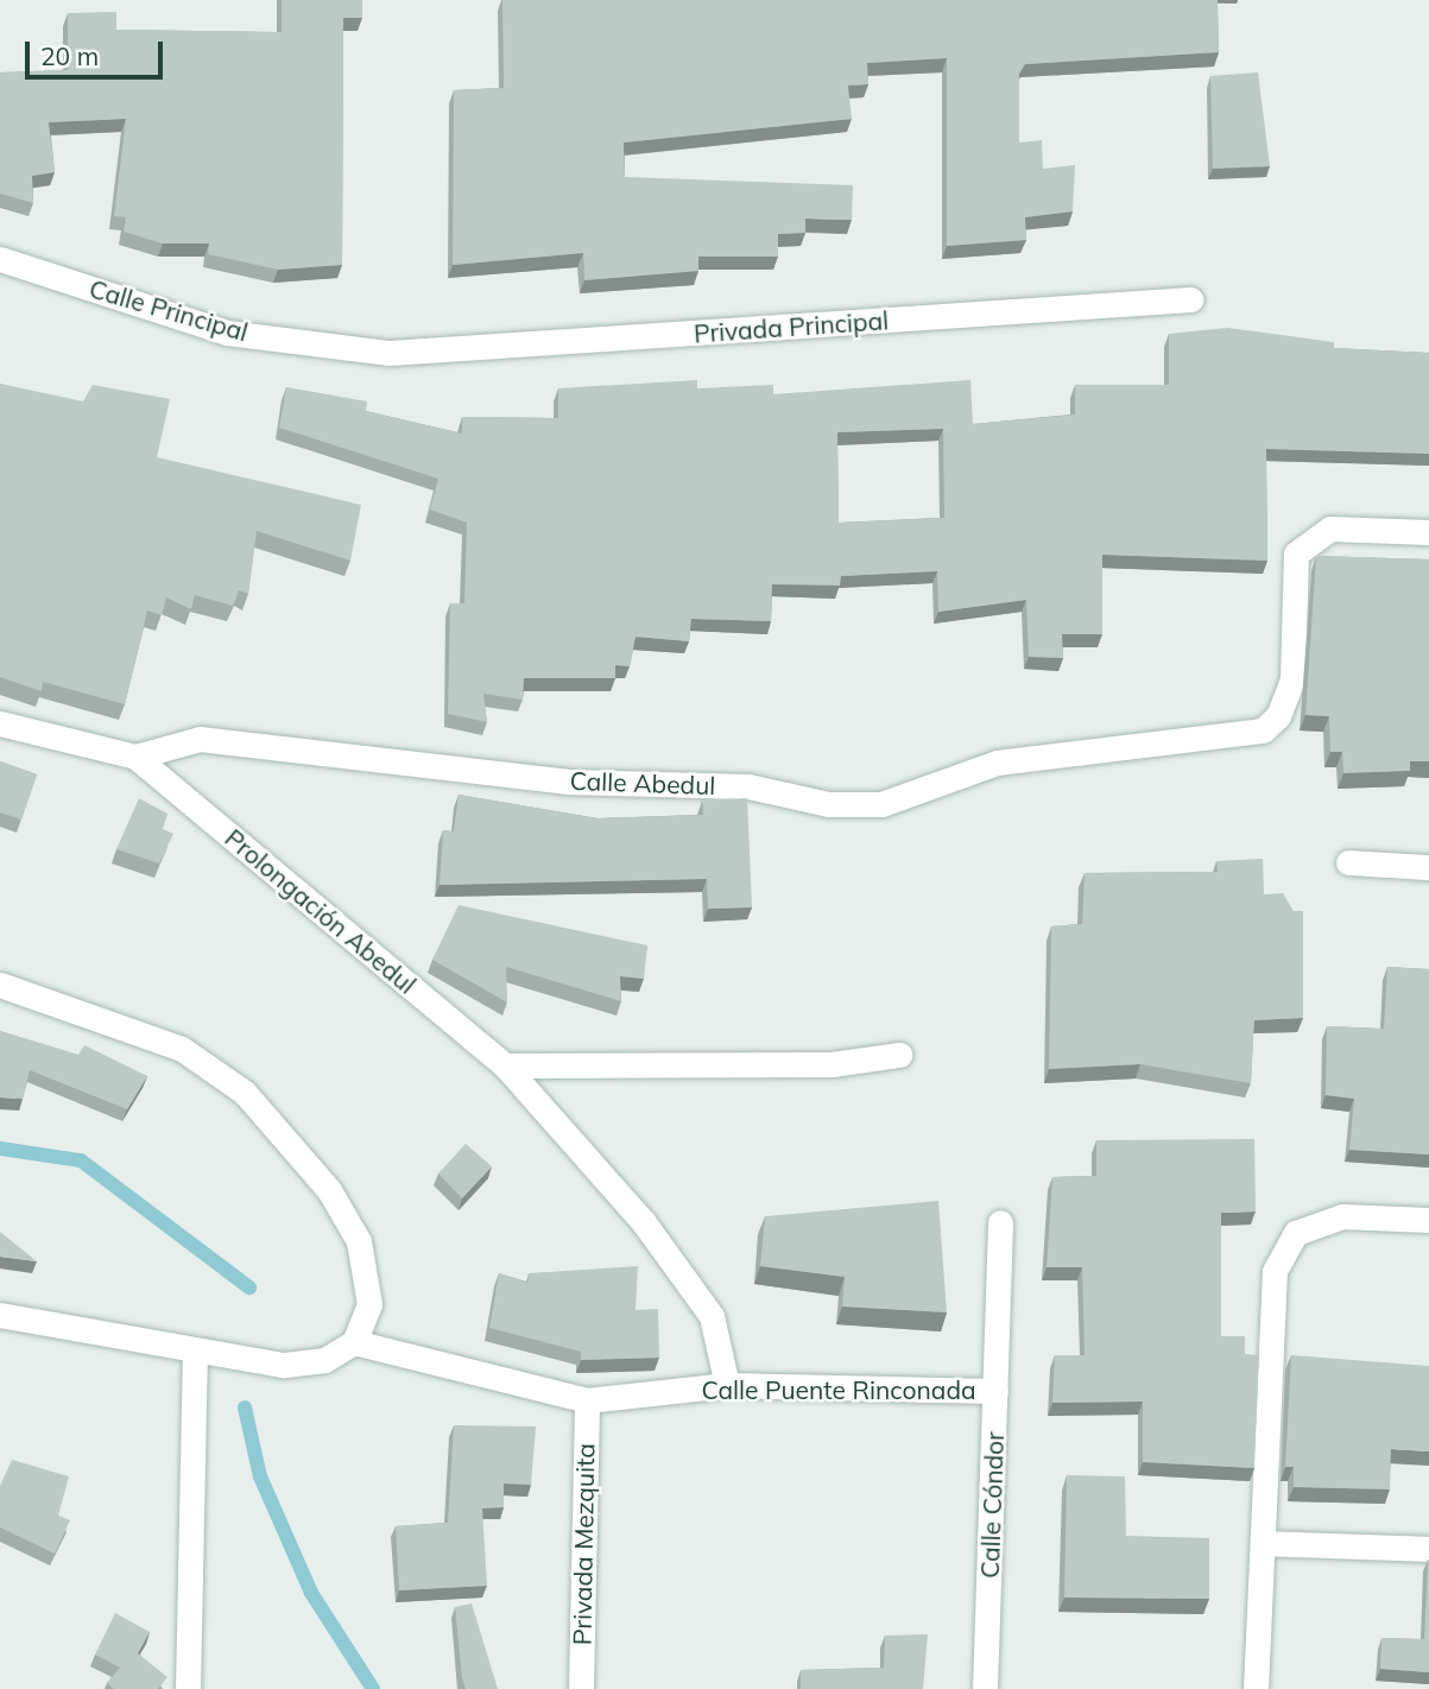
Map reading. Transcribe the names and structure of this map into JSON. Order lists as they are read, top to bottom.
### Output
{
  "streets": {
    "street": [
      "Calle Principal",
      "Privada Principal",
      "Calle Abedul",
      "Prolongación Abedul",
      "Calle Puente Rinconada",
      "Calle Cóndor",
      "Privada Mezquita"
    ]
  },
  "crossings": [
    ["Calle Principal", "Privada Principal"],
    ["Calle Abedul", "Prolongación Abedul"],
    ["Prolongación Abedul", "Calle Puente Rinconada"],
    ["Calle Puente Rinconada", "Calle Cóndor"],
    ["Calle Puente Rinconada", "Privada Mezquita"]
  ],
  "scale_bar": "20 m"
}
